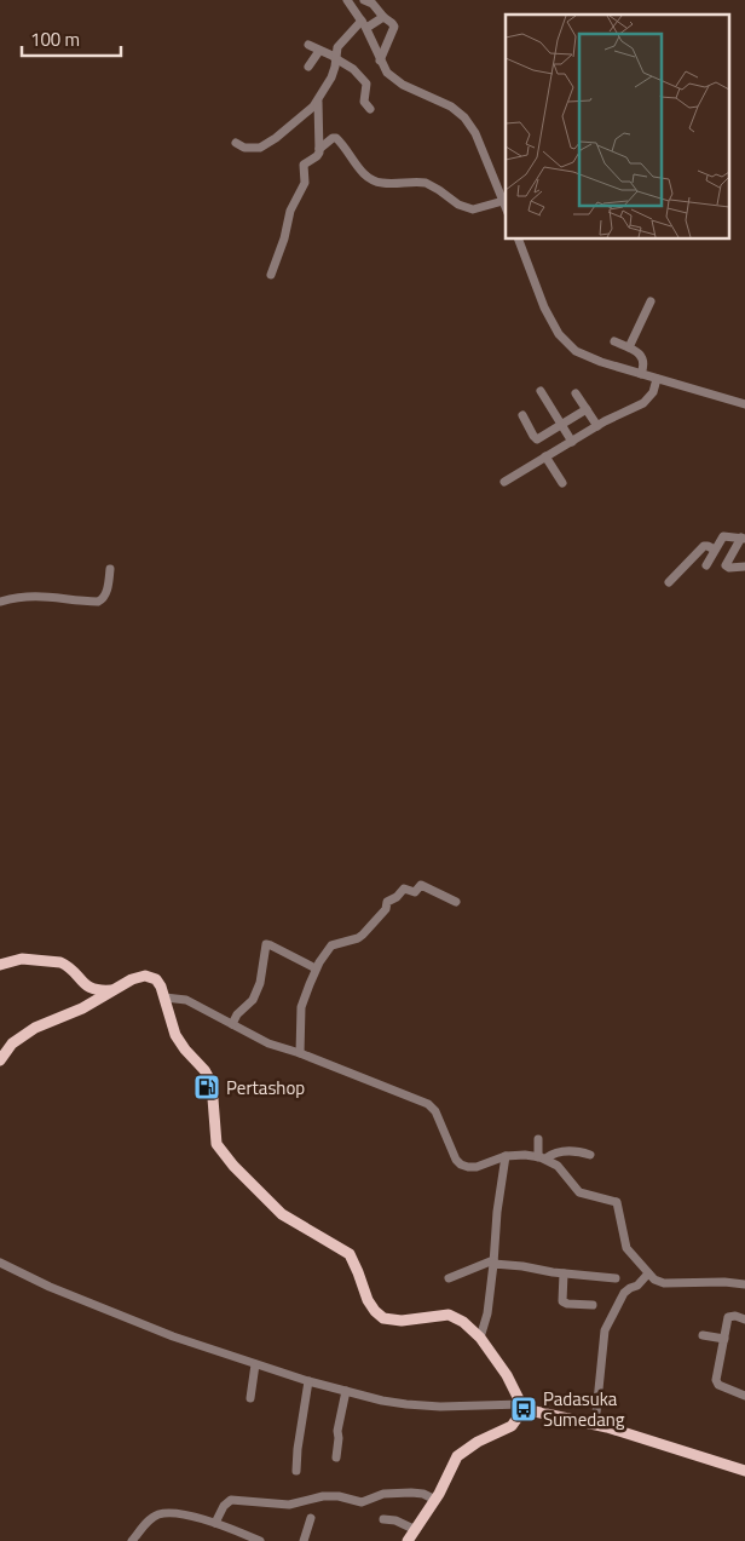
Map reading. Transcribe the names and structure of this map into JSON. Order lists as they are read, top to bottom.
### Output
{
  "places": {
    "fuel station": ["Pertashop"],
    "bus stop": ["Padasuka Sumedang"]
  },
  "scale_bar": "100 m"
}
